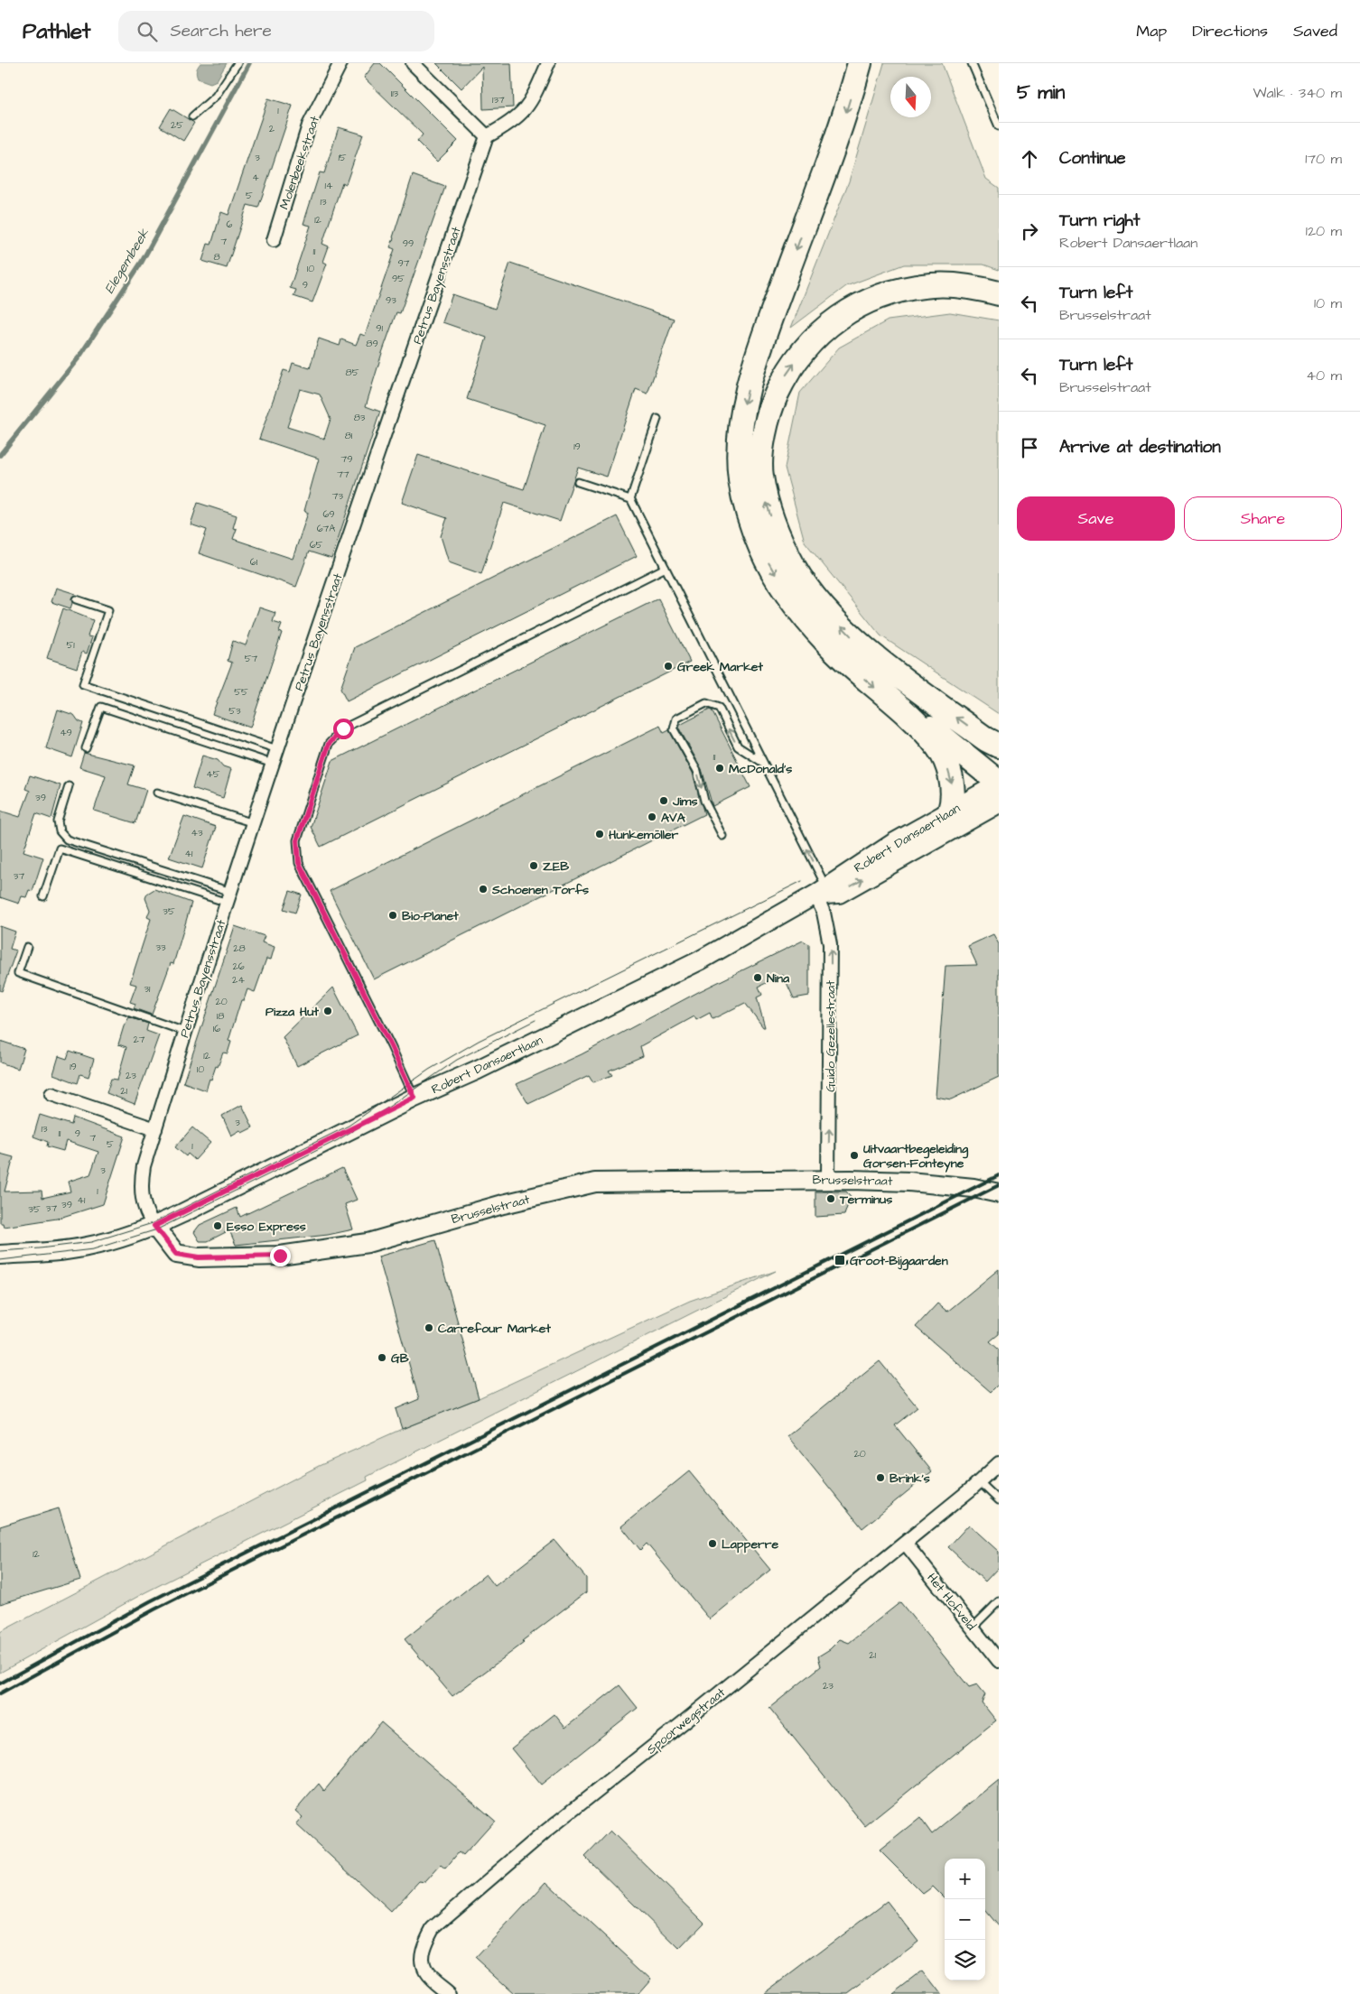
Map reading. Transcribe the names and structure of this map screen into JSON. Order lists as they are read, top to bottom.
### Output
{
  "streets": {
    "street": [
      "Molenbeekstraat",
      "Petrus Bayensstraat",
      "Robert Dansaertlaan",
      "Guido Gezellestraat",
      "Brusselstraat",
      "Het Hofveld",
      "Spoorwegstraat"
    ]
  },
  "crossings": [
    ["Petrus Bayensstraat", "Robert Dansaertlaan"],
    ["Petrus Bayensstraat", "Brusselstraat"],
    ["Robert Dansaertlaan", "Guido Gezellestraat"],
    ["Robert Dansaertlaan", "Brusselstraat"],
    ["Guido Gezellestraat", "Brusselstraat"],
    ["Het Hofveld", "Spoorwegstraat"]
  ],
  "one_way": ["Guido Gezellestraat"],
  "water": ["Elegembeek"],
  "places": {
    "other": [
      "Greek Market",
      "McDonald's",
      "Jims",
      "AVA",
      "Hunkemöller",
      "ZEB",
      "Schoenen Torfs",
      "Bio-Planet",
      "Nina",
      "Pizza Hut",
      "Uitvaartbegeleiding Gorsen-Fonteyne",
      "Terminus",
      "Esso Express",
      "Carrefour Market",
      "GB",
      "Brink's",
      "Lapperre"
    ],
    "transit": ["Groot-Bijgaarden"]
  },
  "house_numbers": [
    "113",
    "137",
    "1",
    "25",
    "2",
    "3",
    "15",
    "4",
    "14",
    "5",
    "13",
    "12",
    "6",
    "7",
    "99",
    "11",
    "8",
    "97",
    "10",
    "95",
    "9",
    "93",
    "91",
    "89",
    "85",
    "83",
    "81",
    "19",
    "79",
    "77",
    "73",
    "69",
    "67A",
    "65",
    "61",
    "51",
    "57",
    "55",
    "53",
    "49",
    "11",
    "45",
    "39",
    "43",
    "41",
    "37",
    "35",
    "33",
    "28",
    "26",
    "24",
    "31",
    "20",
    "18",
    "16",
    "27",
    "12",
    "19",
    "10",
    "23",
    "21",
    "3",
    "13",
    "11",
    "9",
    "7",
    "5",
    "1",
    "3",
    "1",
    "41",
    "39",
    "37",
    "35",
    "20",
    "12",
    "21",
    "23"
  ],
  "north": "bottom",
  "page": {
    "header": "Pathlet",
    "search": "Search here",
    "nav": ["Map", "Directions", "Saved"],
    "heading": ["5 min", "Walk · 340 m"],
    "list": [
      ["Continue", "170 m"],
      ["Turn right", "Robert Dansaertlaan", "120 m"],
      ["Turn left", "Brusselstraat", "10 m"],
      ["Turn left", "Brusselstraat", "40 m"],
      "Arrive at destination"
    ],
    "buttons": ["Save", "Share"],
    "map_buttons": ["+", "−"]
  }
}
